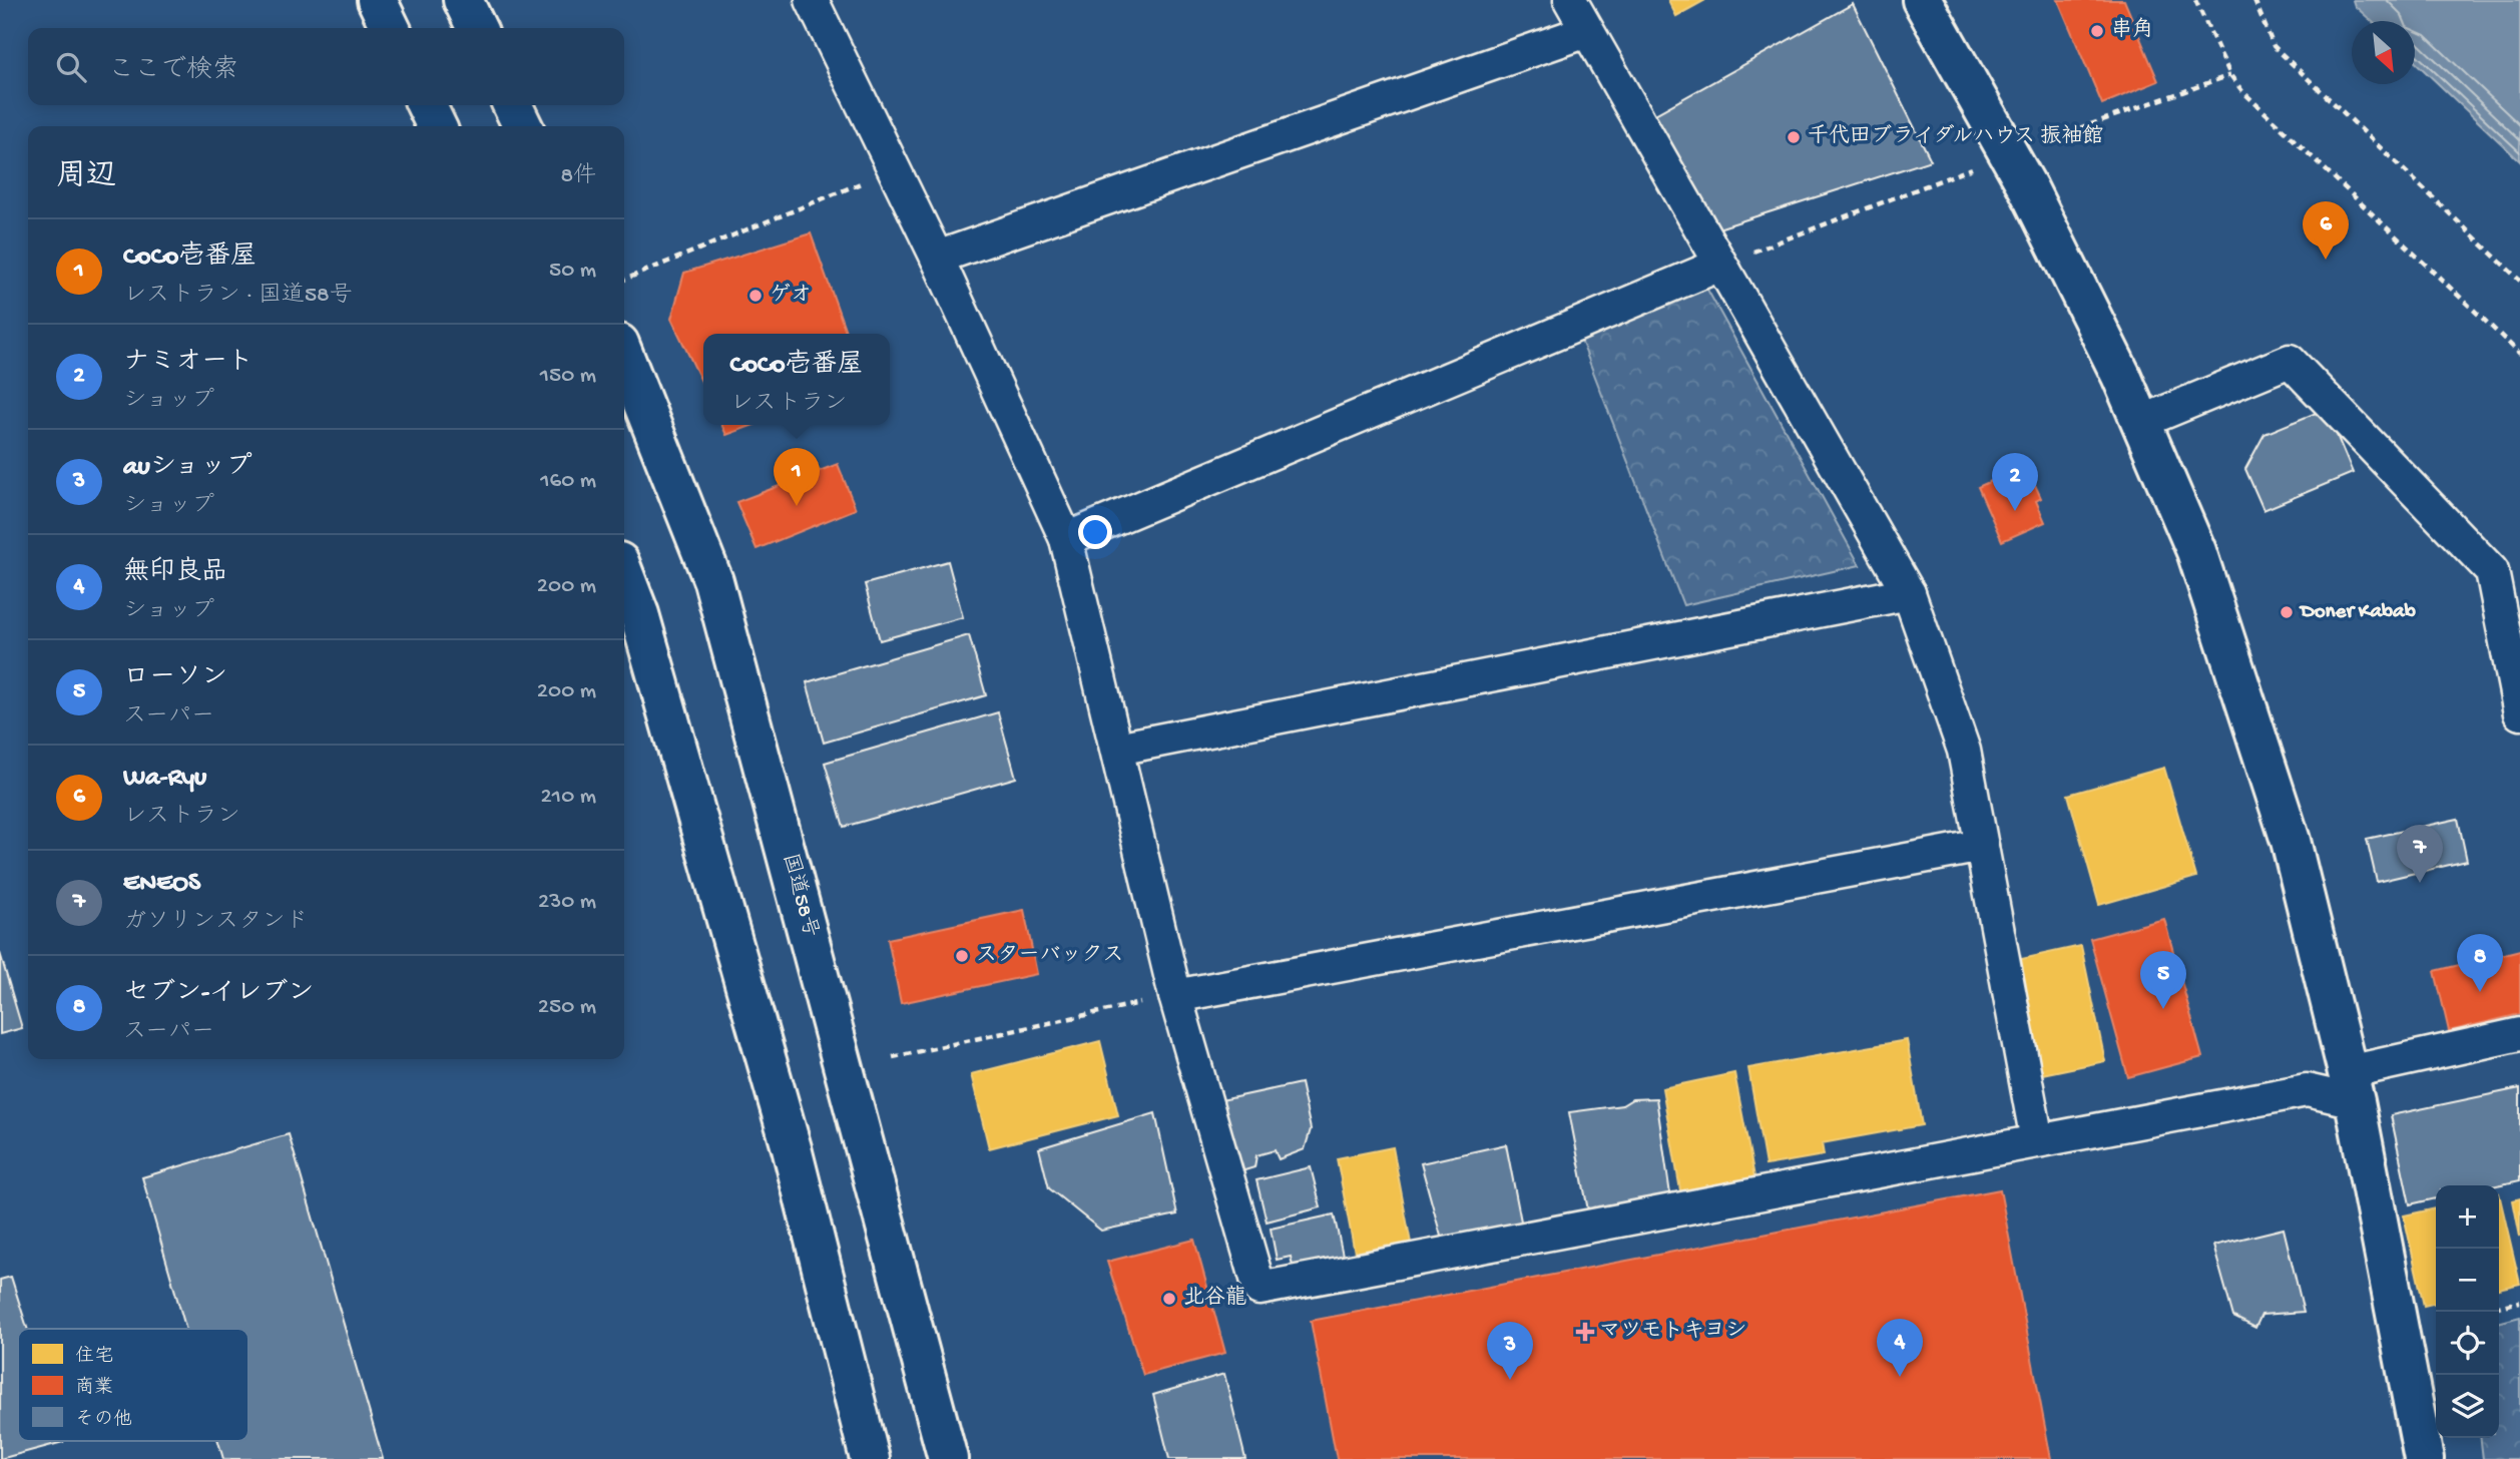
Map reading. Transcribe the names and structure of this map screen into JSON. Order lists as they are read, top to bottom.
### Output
{
  "streets": {
    "main road": ["国道58号"]
  },
  "places": {
    "other": [
      "串角",
      "千代田ブライダルハウス 振袖館",
      "ゲオ",
      "Doner Kabab",
      "スターバックス",
      "北谷龍"
    ],
    "health": ["マツモトキヨシ"]
  },
  "legend": ["住宅", "商業", "その他"],
  "north": "bottom right",
  "page": {
    "search": "ここで検索",
    "heading": ["周辺", "8件"],
    "pins": [
      "6",
      "1",
      "2",
      "7",
      "8",
      "5",
      "4",
      "3"
    ],
    "list": [
      {
        "mark": "1",
        "name": "CoCo壱番屋",
        "note": "レストラン · 国道58号",
        "value": "50 m"
      },
      {
        "mark": "2",
        "name": "ナミオート",
        "note": "ショップ",
        "value": "150 m"
      },
      {
        "mark": "3",
        "name": "auショップ",
        "note": "ショップ",
        "value": "160 m"
      },
      {
        "mark": "4",
        "name": "無印良品",
        "note": "ショップ",
        "value": "200 m"
      },
      {
        "mark": "5",
        "name": "ローソン",
        "note": "スーパー",
        "value": "200 m"
      },
      {
        "mark": "6",
        "name": "Wa-Ryu",
        "note": "レストラン",
        "value": "210 m"
      },
      {
        "mark": "7",
        "name": "ENEOS",
        "note": "ガソリンスタンド",
        "value": "230 m"
      },
      {
        "mark": "8",
        "name": "セブン-イレブン",
        "note": "スーパー",
        "value": "250 m"
      }
    ],
    "popup": ["CoCo壱番屋", "レストラン"],
    "map_buttons": ["+", "−"]
  }
}
